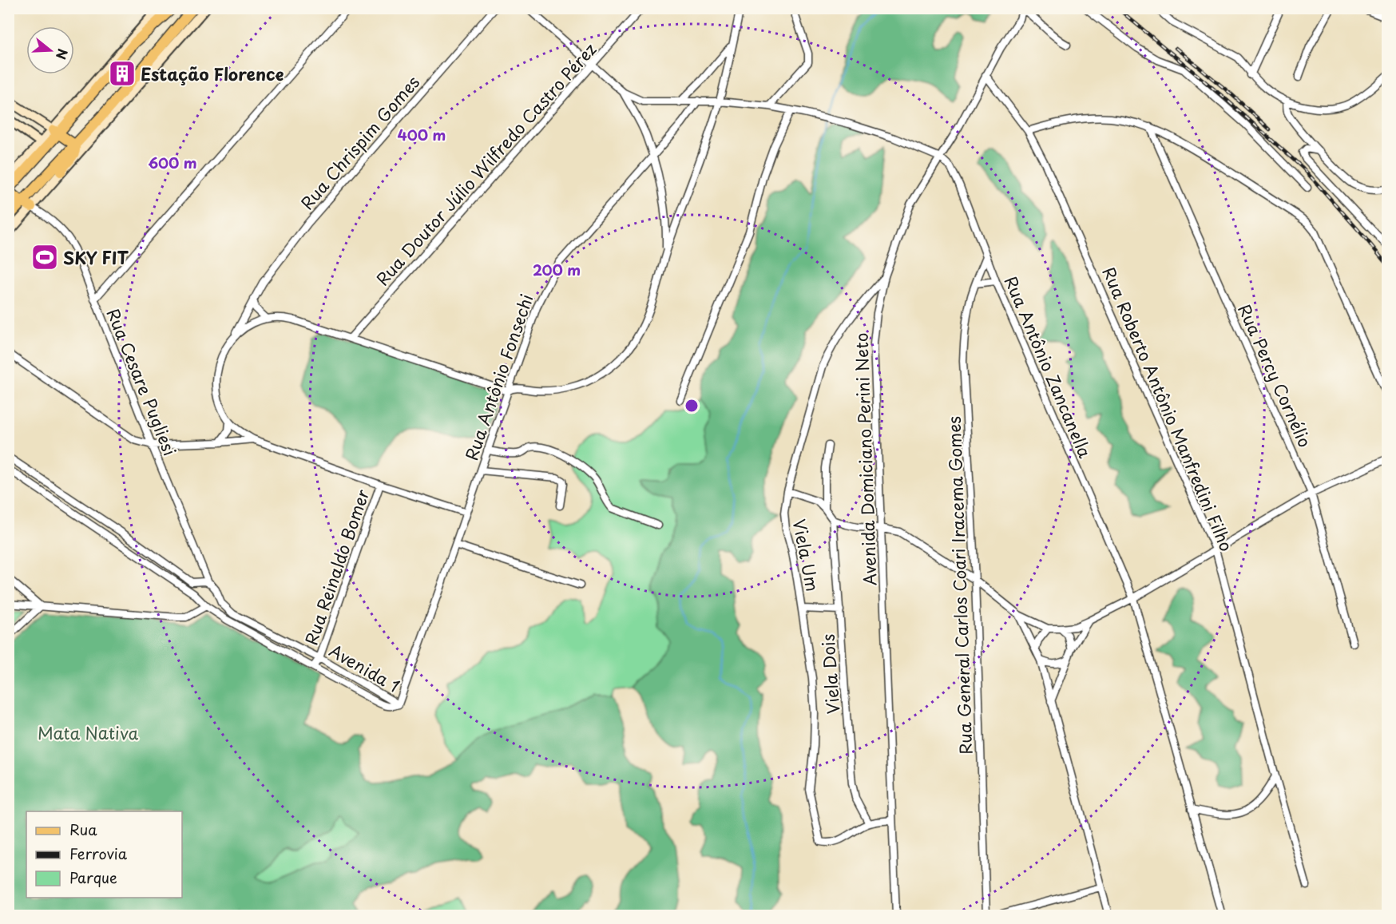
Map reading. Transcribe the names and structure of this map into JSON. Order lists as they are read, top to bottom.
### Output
{
  "streets": {
    "street": [
      "Rua Chrispim Gomes",
      "Rua Doutor Júlio Wilfredo Castro Pérez",
      "Rua Antônio Zancanella",
      "Rua Percy Cornélio",
      "Rua Antônio Fonsechi",
      "Rua Cesare Pugliesi",
      "Rua Roberto Antônio Manfredini Filho",
      "Avenida Domiciano Perini Neto",
      "Viela Um",
      "Rua Reinaldo Bomer",
      "Rua General Carlos Coari Iracema Gomes",
      "Avenida 1",
      "Viela Dois"
    ]
  },
  "crossings": [
    ["Rua Antônio Zancanella", "Rua Antônio Fonsechi"],
    ["Rua Antônio Zancanella", "Avenida Domiciano Perini Neto"],
    ["Rua Antônio Zancanella", "Rua General Carlos Coari Iracema Gomes"],
    ["Rua Antônio Fonsechi", "Avenida 1"],
    ["Rua Cesare Pugliesi", "Avenida 1"],
    ["Rua Roberto Antônio Manfredini Filho", "Avenida Domiciano Perini Neto"],
    ["Avenida Domiciano Perini Neto", "Viela Um"],
    ["Viela Um", "Viela Dois"],
    ["Rua Reinaldo Bomer", "Avenida 1"]
  ],
  "parks": ["Mata Nativa"],
  "places": {
    "building": ["Estação Florence"],
    "sports": ["SKY FIT"]
  },
  "legend": ["Rua", "Ferrovia", "Parque"],
  "north": "right",
  "rings": ["400 m", "600 m", "200 m"]
}
